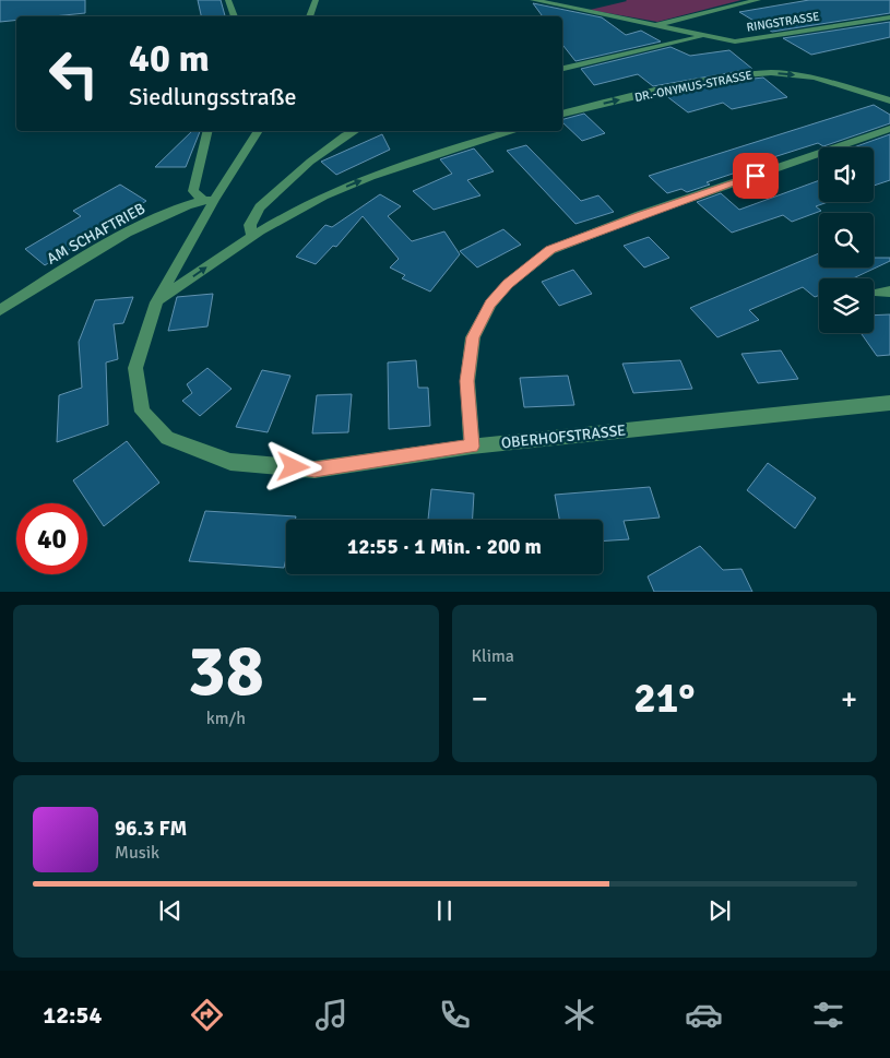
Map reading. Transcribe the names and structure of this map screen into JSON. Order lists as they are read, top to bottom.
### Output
{
  "streets": {
    "street": [
      "RINGSTRASSE",
      "DR.-ONYMUS-STRASSE",
      "AM SCHAFTRIEB",
      "OBERHOFSTRASSE"
    ]
  },
  "crossings": [
    ["AM SCHAFTRIEB", "OBERHOFSTRASSE"]
  ],
  "page": {
    "turn": ["40 m", "Siedlungsstraße"],
    "limit": "40",
    "trip": "12:55 · 1 Min. · 200 m",
    "tile": [
      ["38", "km/h"],
      "Klima"
    ],
    "heat": ["−", "21°", "+"],
    "song": ["96.3 FM", "Musik"],
    "tabs": "12:54"
  }
}
